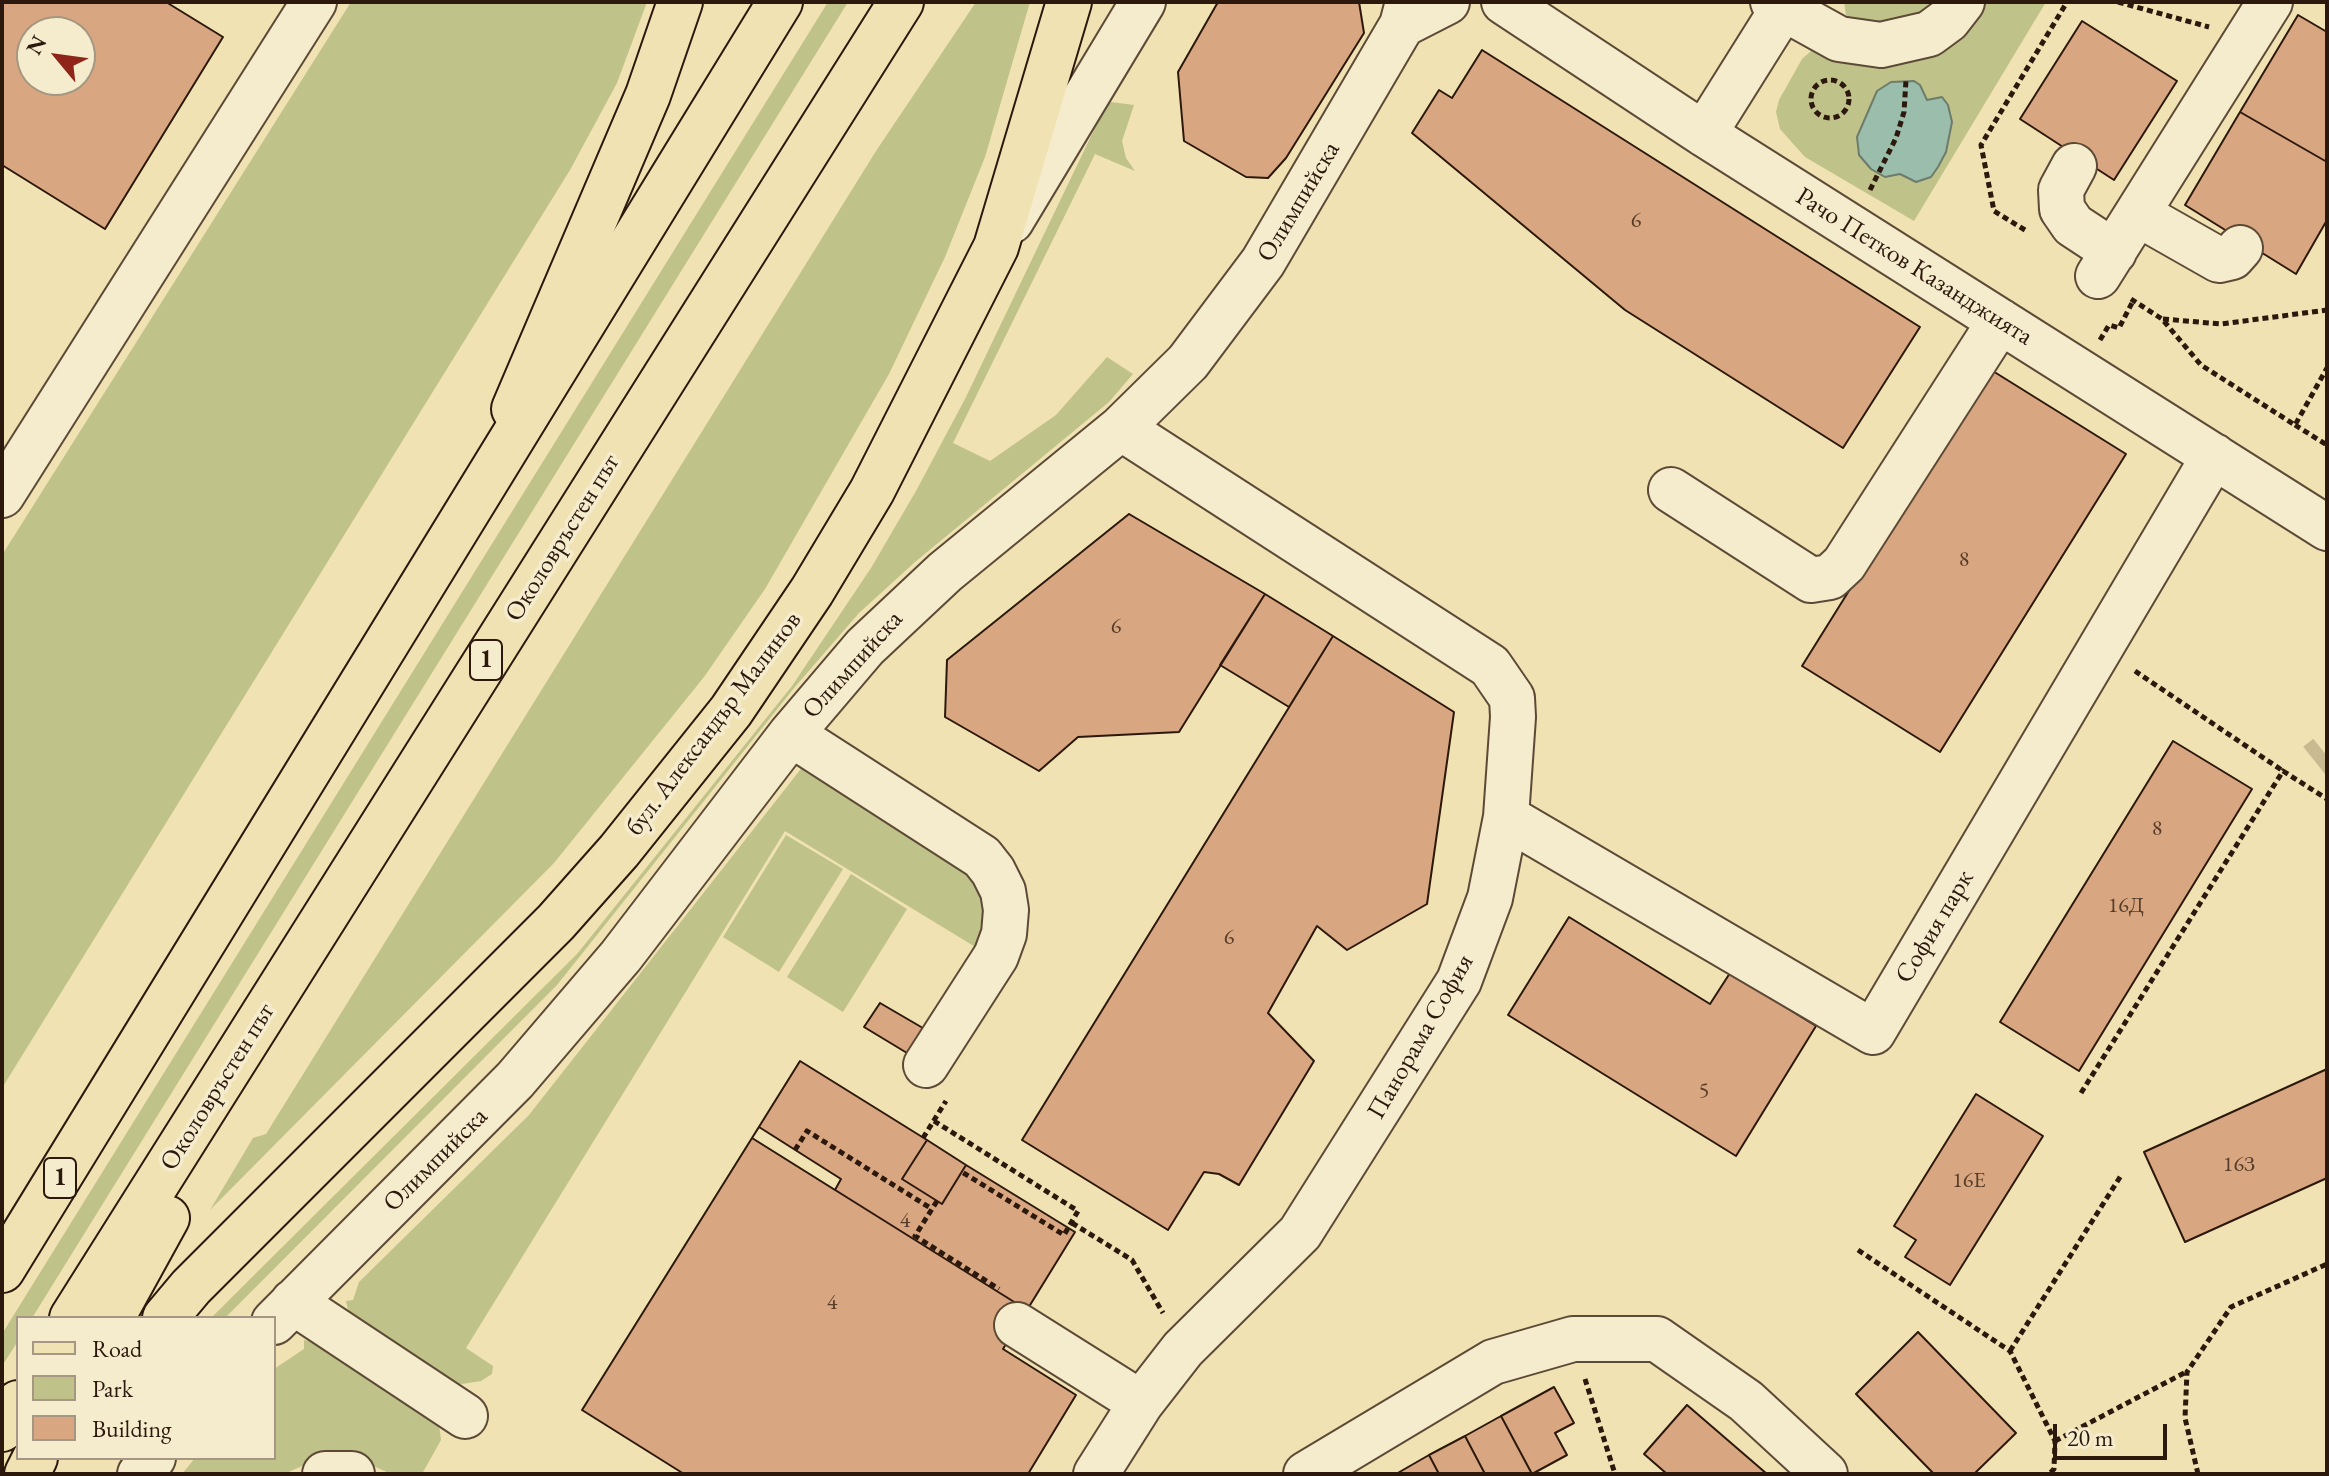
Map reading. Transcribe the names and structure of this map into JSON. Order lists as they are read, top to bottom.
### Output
{
  "streets": {
    "main road": ["Околовръстен път", "1", "бул. Александър Малинов"],
    "street": [
      "Олимпийска",
      "Рачо Петков Казанджията",
      "София парк",
      "Панорама София"
    ]
  },
  "crossings": [
    ["Олимпийска", "Панорама София"],
    ["Рачо Петков Казанджията", "София парк"],
    ["София парк", "Панорама София"]
  ],
  "house_numbers": [
    "6",
    "8",
    "6",
    "8",
    "16Д",
    "6",
    "5",
    "16З",
    "16Е",
    "4",
    "4"
  ],
  "legend": ["Road", "Park", "Building"],
  "scale_bar": "20 m",
  "north": "top left"
}
